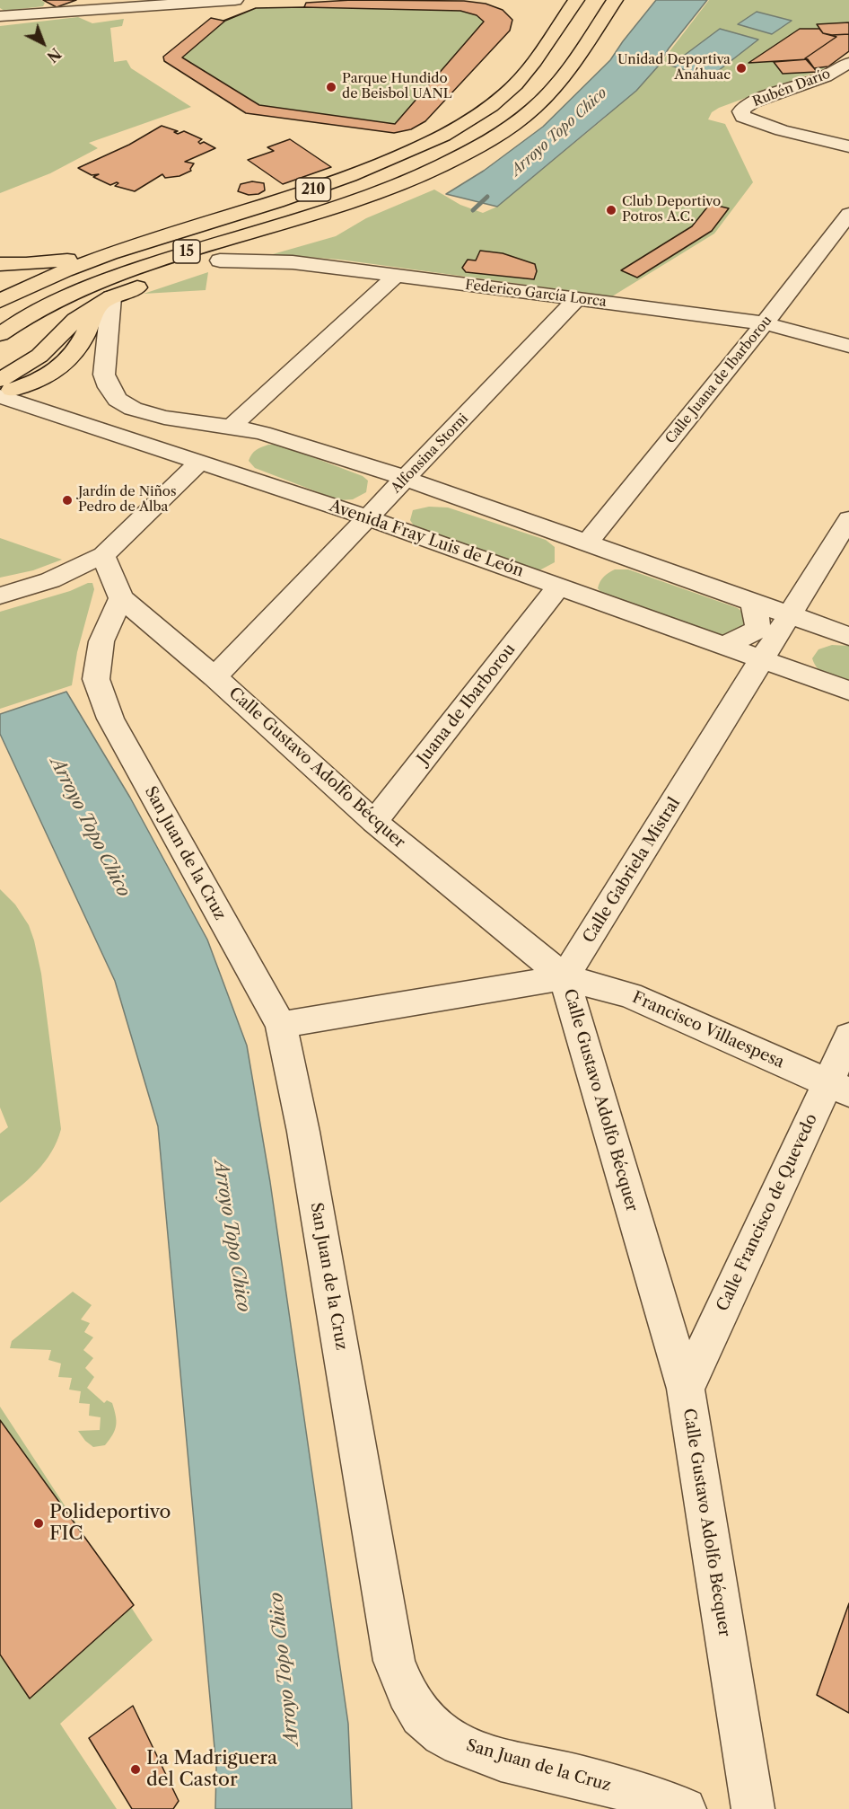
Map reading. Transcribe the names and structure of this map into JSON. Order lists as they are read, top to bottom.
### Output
{
  "streets": {
    "highway": ["210", "15"],
    "street": [
      "Rubén Darío",
      "Federico García Lorca",
      "Calle Juana de Ibarborou",
      "Alfonsina Storni",
      "Avenida Fray Luis de León",
      "Juana de Ibarborou",
      "Calle Gustavo Adolfo Bécquer",
      "San Juan de la Cruz",
      "Calle Gabriela Mistral",
      "Francisco Villaespesa",
      "Calle Francisco de Quevedo"
    ]
  },
  "crossings": [
    ["Federico García Lorca", "Calle Juana de Ibarborou"],
    ["Federico García Lorca", "Alfonsina Storni"],
    ["Alfonsina Storni", "Avenida Fray Luis de León"],
    ["Alfonsina Storni", "Calle Gustavo Adolfo Bécquer"],
    ["Avenida Fray Luis de León", "Juana de Ibarborou"],
    ["Avenida Fray Luis de León", "Calle Gabriela Mistral"],
    ["Juana de Ibarborou", "Calle Gustavo Adolfo Bécquer"],
    ["Calle Gustavo Adolfo Bécquer", "San Juan de la Cruz"],
    ["Calle Gustavo Adolfo Bécquer", "Calle Gabriela Mistral"],
    ["Calle Gustavo Adolfo Bécquer", "Francisco Villaespesa"],
    ["Calle Gustavo Adolfo Bécquer", "Calle Francisco de Quevedo"],
    ["Calle Gabriela Mistral", "Francisco Villaespesa"],
    ["Francisco Villaespesa", "Calle Francisco de Quevedo"]
  ],
  "water": ["Arroyo Topo Chico"],
  "places": [
    "Unidad Deportiva Anáhuac",
    "Parque Hundido de Beisbol UANL",
    "Club Deportivo Potros A.C.",
    "Jardín de Niños Pedro de Alba",
    "Polideportivo FIC",
    "La Madriguera del Castor"
  ],
  "north": "bottom right"
}
